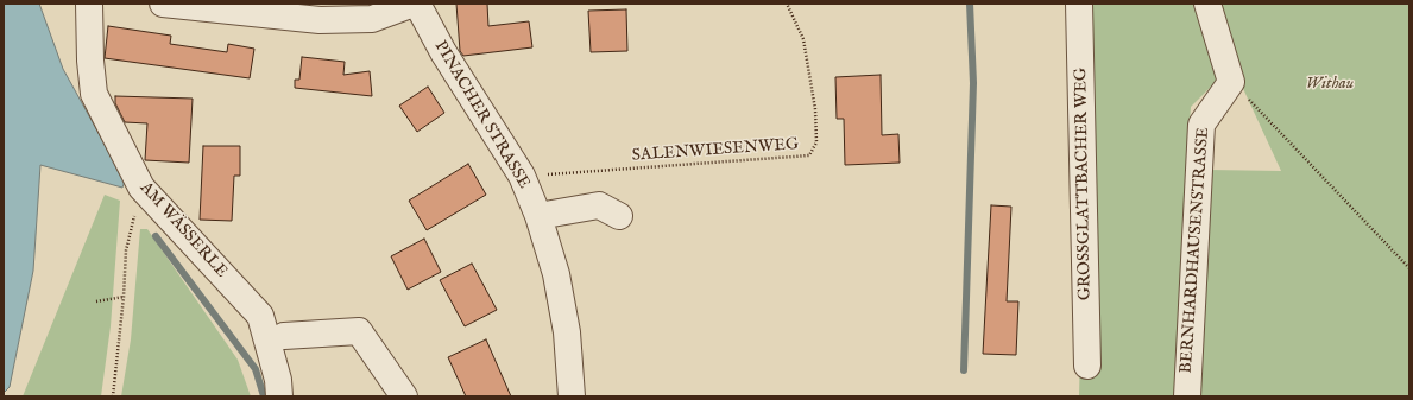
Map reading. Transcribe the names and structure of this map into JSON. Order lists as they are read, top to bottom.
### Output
{
  "streets": {
    "street": [
      "PINACHER STRASSE",
      "GROSSGLATTBACHER WEG",
      "AM WÄSSERLE",
      "BERNHARDHAUSENSTRASSE"
    ],
    "path": ["SALENWIESENWEG"]
  },
  "crossings": [
    ["PINACHER STRASSE", "SALENWIESENWEG"]
  ],
  "parks": ["Withau"]
}
